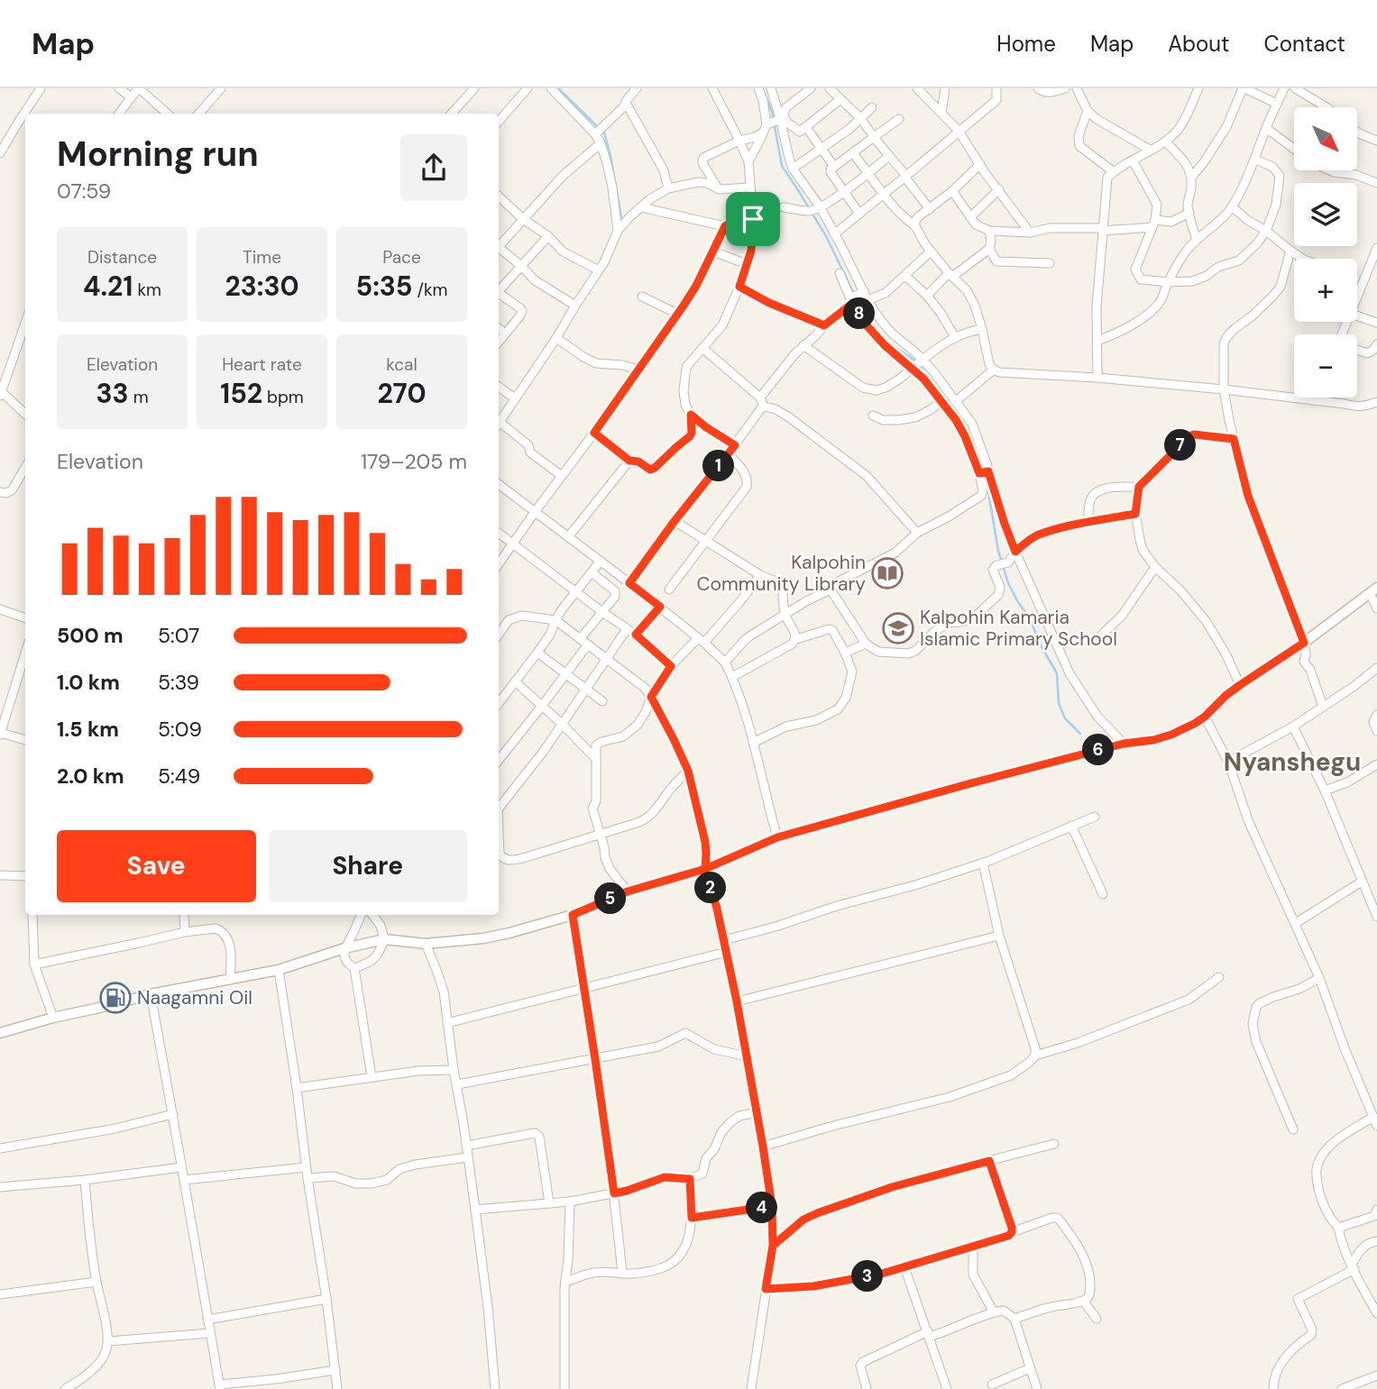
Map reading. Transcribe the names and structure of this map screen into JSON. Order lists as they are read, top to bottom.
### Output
{
  "districts": ["Nyanshegu"],
  "places": {
    "library": ["Kalpohin Community Library"],
    "school or university": ["Kalpohin Kamaria Islamic Primary School"],
    "fuel station": ["Naagamni Oil"]
  },
  "north": "bottom right",
  "page": {
    "header": "Map",
    "nav": [
      "Home",
      "Map",
      "About",
      "Contact"
    ],
    "map_buttons": ["+", "−"],
    "heading": ["Morning run", "07:59"],
    "stats": [
      ["Distance", "4.21 km"],
      ["Time", "23:30"],
      ["Pace", "5:35 /km"],
      ["Elevation", "33 m"],
      ["Heart rate", "152 bpm"],
      ["kcal", "270"]
    ],
    "pins": [
      "8",
      "7",
      "1",
      "6",
      "2",
      "5",
      "4",
      "3"
    ],
    "chart": ["Elevation", "179–205 m"],
    "list": [
      {
        "name": "500 m",
        "note": "5:07"
      },
      {
        "name": "1.0 km",
        "note": "5:39"
      },
      {
        "name": "1.5 km",
        "note": "5:09"
      },
      {
        "name": "2.0 km",
        "note": "5:49"
      }
    ],
    "buttons": ["Save", "Share"]
  }
}
